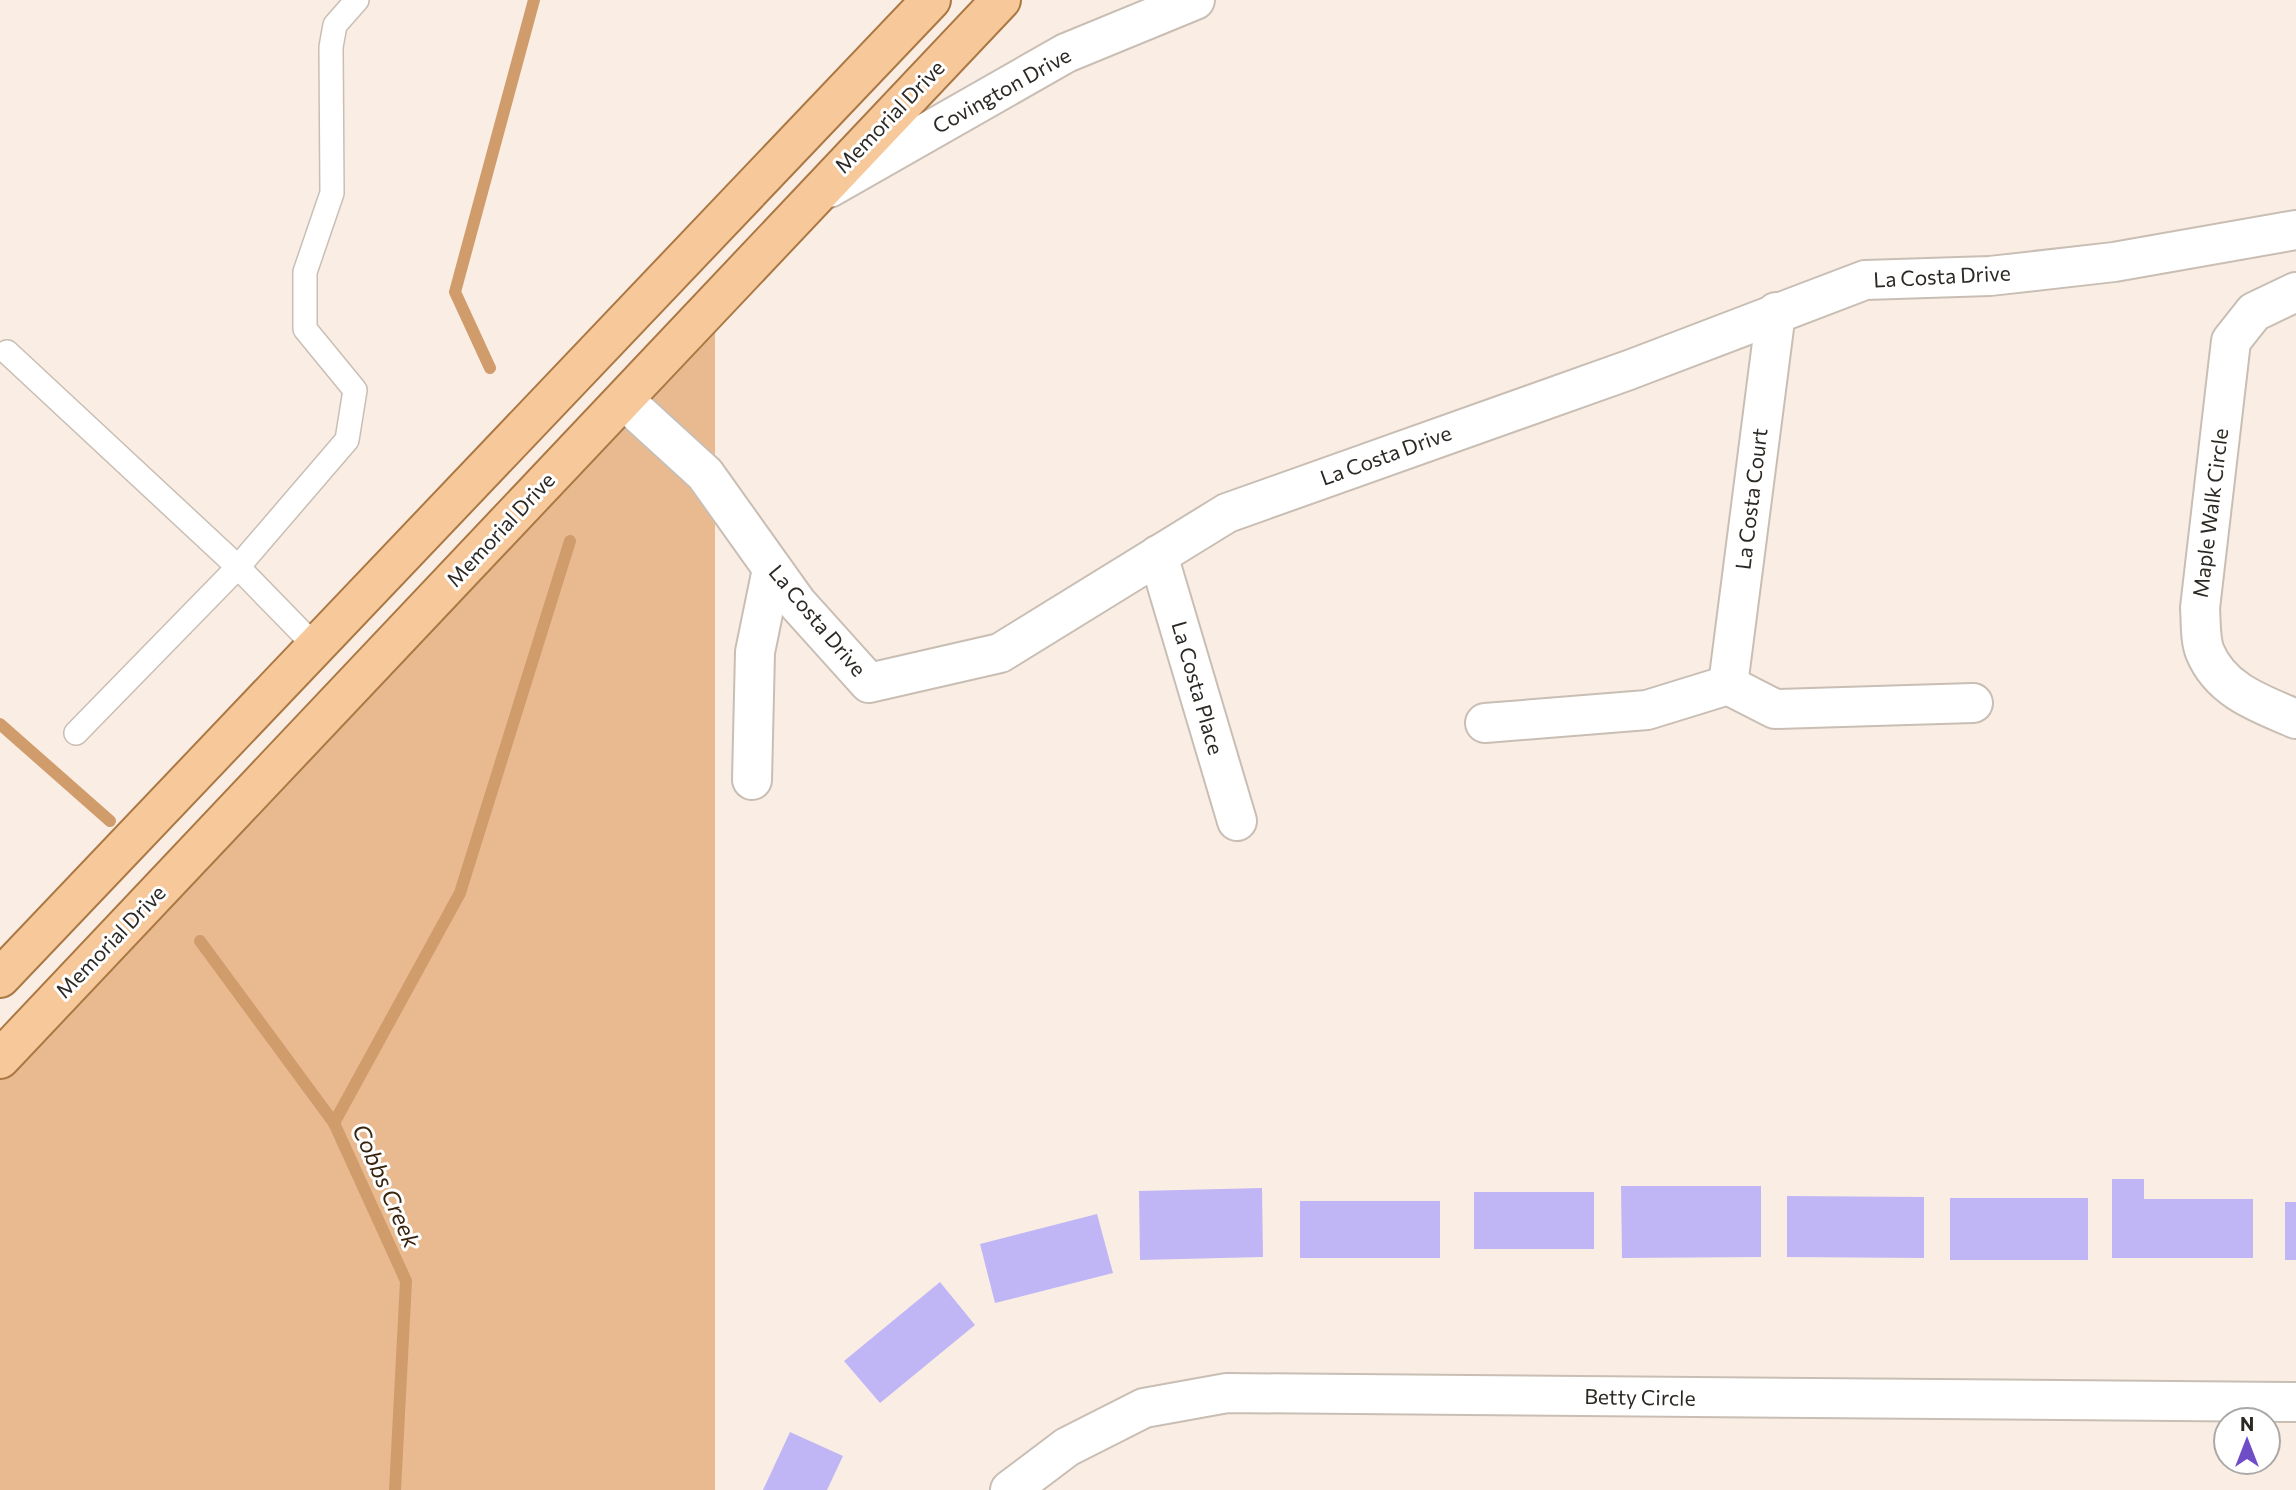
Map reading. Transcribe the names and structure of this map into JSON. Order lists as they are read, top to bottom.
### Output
{
  "streets": {
    "main road": ["Memorial Drive"],
    "street": [
      "Covington Drive",
      "La Costa Drive",
      "La Costa Court",
      "Maple Walk Circle",
      "La Costa Place",
      "Betty Circle"
    ]
  },
  "crossings": [
    ["Covington Drive", "Memorial Drive"],
    ["Memorial Drive", "La Costa Drive"],
    ["La Costa Drive", "La Costa Court"],
    ["La Costa Drive", "La Costa Place"]
  ],
  "water": ["Cobbs Creek"],
  "north": "top"
}
